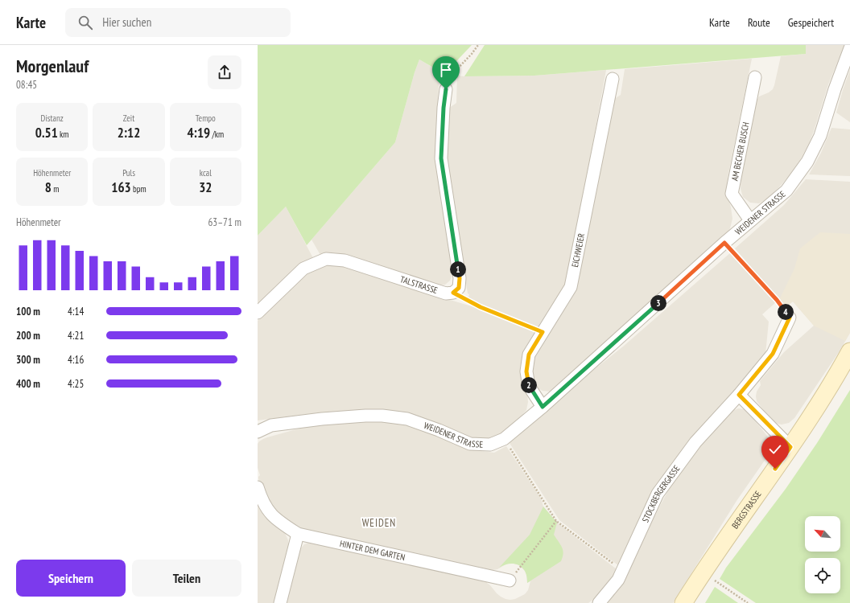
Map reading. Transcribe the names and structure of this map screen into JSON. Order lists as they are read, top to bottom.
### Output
{
  "streets": {
    "main road": ["BERGSTRASSE"],
    "street": [
      "AM BECHER BUSCH",
      "WEIDENER STRASSE",
      "EICHWEIER",
      "TALSTRASSE",
      "STOCKBERGERGASSE",
      "HINTER DEM GARTEN"
    ]
  },
  "crossings": [
    ["AM BECHER BUSCH", "WEIDENER STRASSE"],
    ["WEIDENER STRASSE", "EICHWEIER"]
  ],
  "districts": ["WEIDEN"],
  "north": "top left",
  "page": {
    "header": "Karte",
    "search": "Hier suchen",
    "nav": ["Karte", "Route", "Gespeichert"],
    "heading": ["Morgenlauf", "08:45"],
    "stats": [
      ["Distanz", "0.51 km"],
      ["Zeit", "2:12"],
      ["Tempo", "4:19 /km"],
      ["Höhenmeter", "8 m"],
      ["Puls", "163 bpm"],
      ["kcal", "32"]
    ],
    "chart": ["Höhenmeter", "63–71 m"],
    "pins": [
      "1",
      "3",
      "4",
      "2"
    ],
    "list": [
      {
        "name": "100 m",
        "note": "4:14"
      },
      {
        "name": "200 m",
        "note": "4:21"
      },
      {
        "name": "300 m",
        "note": "4:16"
      },
      {
        "name": "400 m",
        "note": "4:25"
      }
    ],
    "buttons": ["Speichern", "Teilen"]
  }
}
